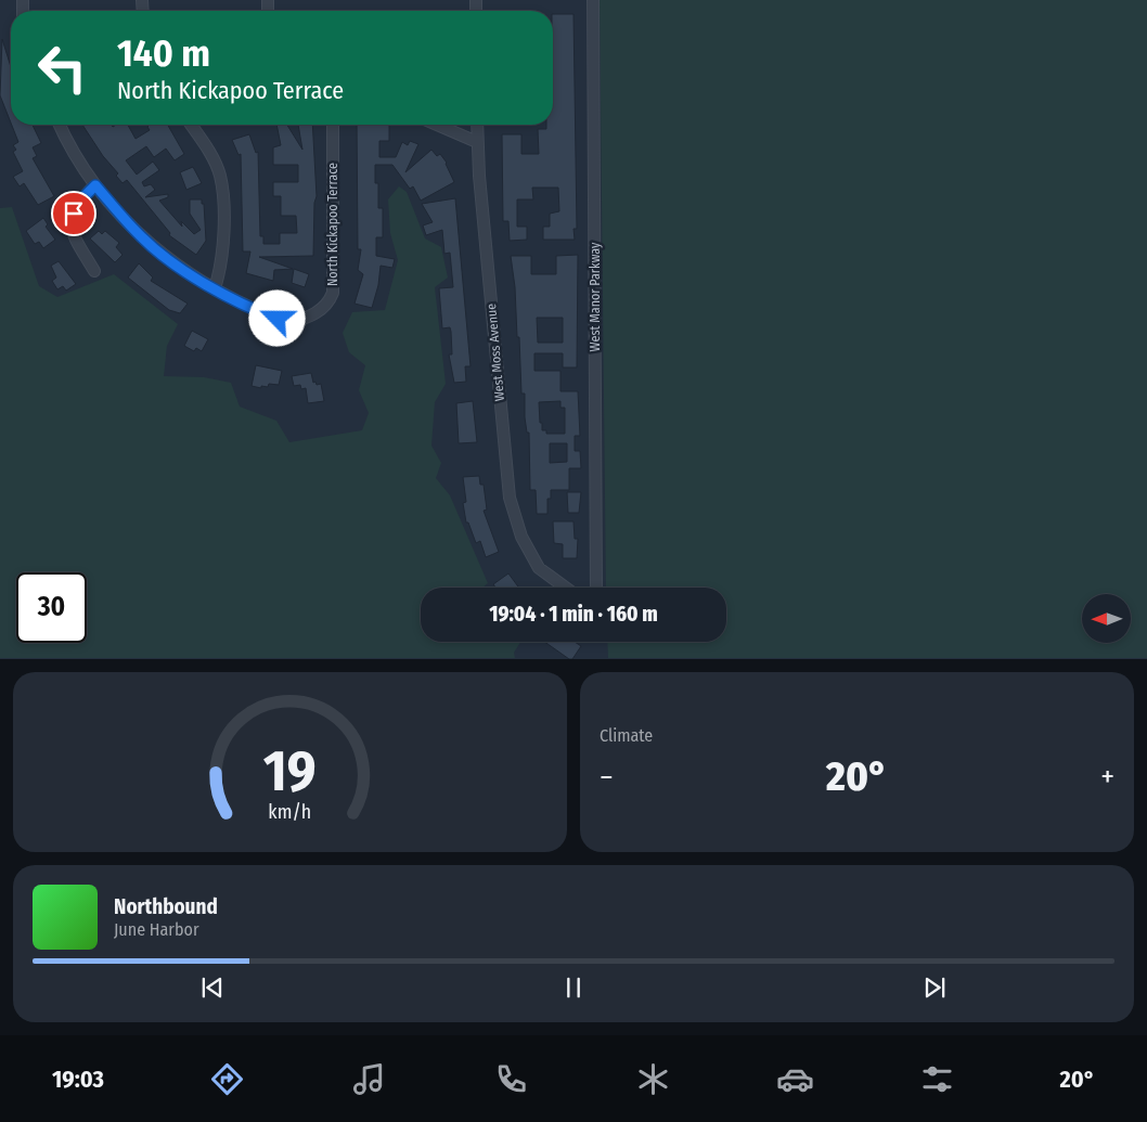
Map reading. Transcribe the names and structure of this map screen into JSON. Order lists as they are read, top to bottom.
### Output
{
  "streets": {
    "street": ["North Kickapoo Terrace", "West Manor Parkway", "West Moss Avenue"]
  },
  "north": "left",
  "page": {
    "turn": ["140 m", "North Kickapoo Terrace"],
    "limit": "30",
    "trip": "19:04 · 1 min · 160 m",
    "tile": "Climate",
    "heat": ["−", "20°", "+"],
    "song": ["Northbound", "June Harbor"],
    "tabs": ["19:03", "20°"],
    "gauge": ["19", "km/h"]
  }
}
